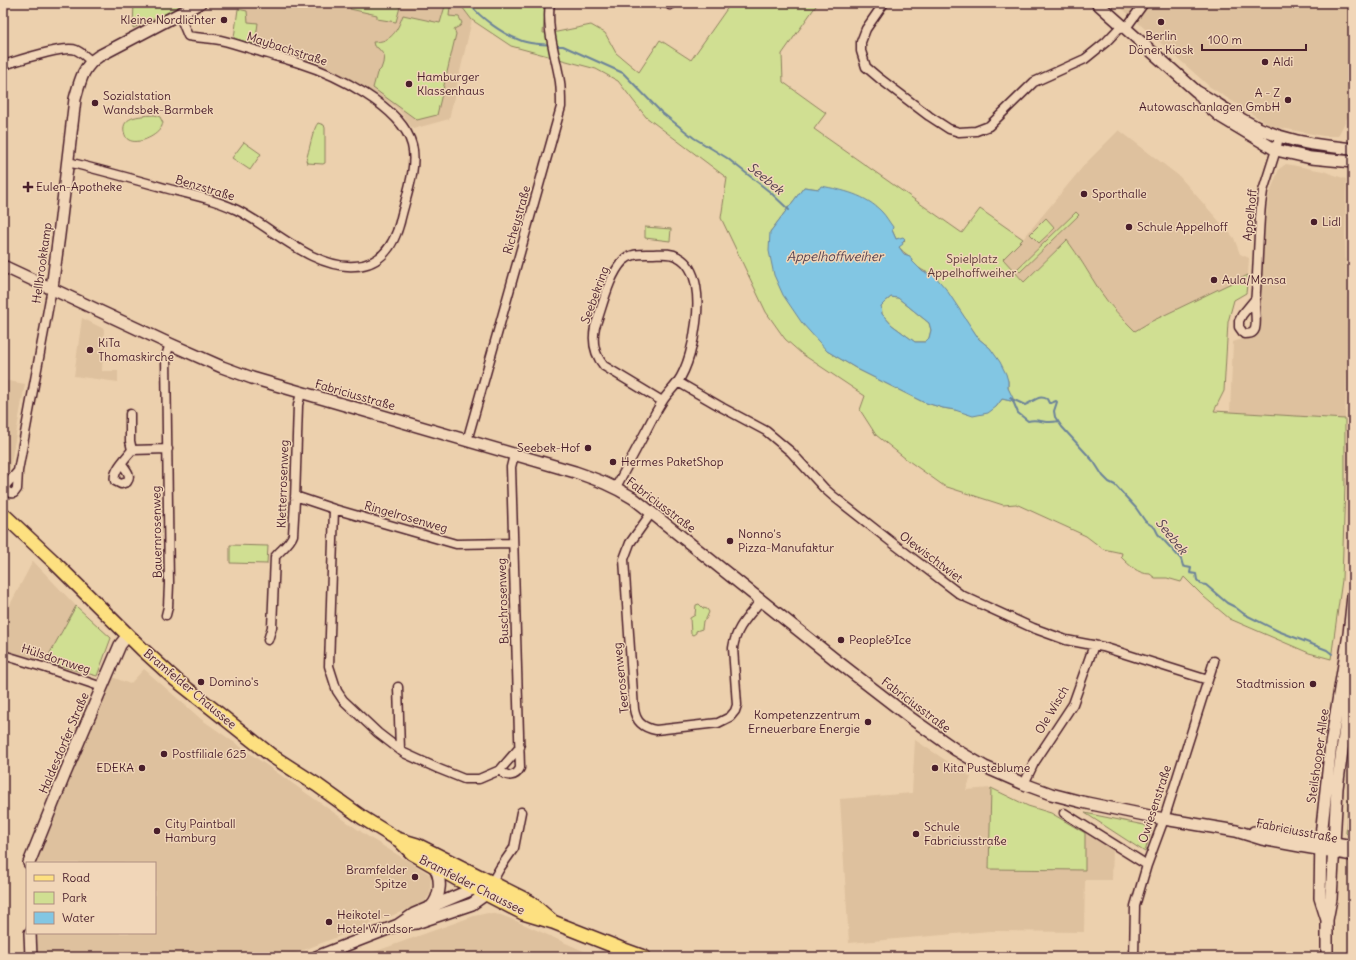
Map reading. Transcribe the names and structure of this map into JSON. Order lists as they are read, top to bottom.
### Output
{
  "streets": {
    "main road": ["Bramfelder Chaussee"],
    "street": [
      "Maybachstraße",
      "Benzstraße",
      "Appelhoff",
      "Richeystraße",
      "Hellbrookkamp",
      "Seebekring",
      "Fabriciusstraße",
      "Kletterrosenweg",
      "Ringelrosenweg",
      "Bauernrosenweg",
      "Olewischtwiet",
      "Buschrosenweg",
      "Hülsdornweg",
      "Teerosenweg",
      "Ole Wisch",
      "Haldesdorfer Straße",
      "Steilshooper Allee",
      "Owiesenstraße"
    ]
  },
  "crossings": [
    ["Maybachstraße", "Benzstraße"],
    ["Benzstraße", "Hellbrookkamp"],
    ["Richeystraße", "Fabriciusstraße"],
    ["Hellbrookkamp", "Fabriciusstraße"],
    ["Seebekring", "Fabriciusstraße"],
    ["Seebekring", "Olewischtwiet"],
    ["Fabriciusstraße", "Kletterrosenweg"],
    ["Fabriciusstraße", "Bauernrosenweg"],
    ["Fabriciusstraße", "Buschrosenweg"],
    ["Fabriciusstraße", "Teerosenweg"],
    ["Fabriciusstraße", "Ole Wisch"],
    ["Fabriciusstraße", "Steilshooper Allee"],
    ["Fabriciusstraße", "Owiesenstraße"],
    ["Kletterrosenweg", "Ringelrosenweg"],
    ["Ringelrosenweg", "Buschrosenweg"],
    ["Olewischtwiet", "Ole Wisch"],
    ["Olewischtwiet", "Owiesenstraße"],
    ["Hülsdornweg", "Haldesdorfer Straße"],
    ["Bramfelder Chaussee", "Haldesdorfer Straße"]
  ],
  "water": ["Seebek", "Appelhoffweiher"],
  "parks": ["Spielplatz Appelhoffweiher"],
  "places": {
    "other": [
      "Kleine Nordlichter",
      "Berlin Döner Kiosk",
      "Aldi",
      "Hamburger Klassenhaus",
      "A - Z Autowaschanlagen GmbH",
      "Sozialstation Wandsbek-Barmbek",
      "Sporthalle",
      "Lidl",
      "Schule Appelhoff",
      "Aula/Mensa",
      "KiTa Thomaskirche",
      "Seebek-Hof",
      "Hermes PaketShop",
      "Nonno's Pizza-Manufaktur",
      "People&Ice",
      "Domino's",
      "Stadtmission",
      "Kompetenzzentrum Erneuerbare Energie",
      "Postfiliale 625",
      "EDEKA",
      "Kita Pusteblume",
      "City Paintball Hamburg",
      "Schule Fabriciusstraße",
      "Bramfelder Spitze",
      "Heikotel – Hotel Windsor"
    ],
    "health": ["Eulen-Apotheke"]
  },
  "legend": ["Road", "Park", "Water"],
  "scale_bar": "100 m"
}
